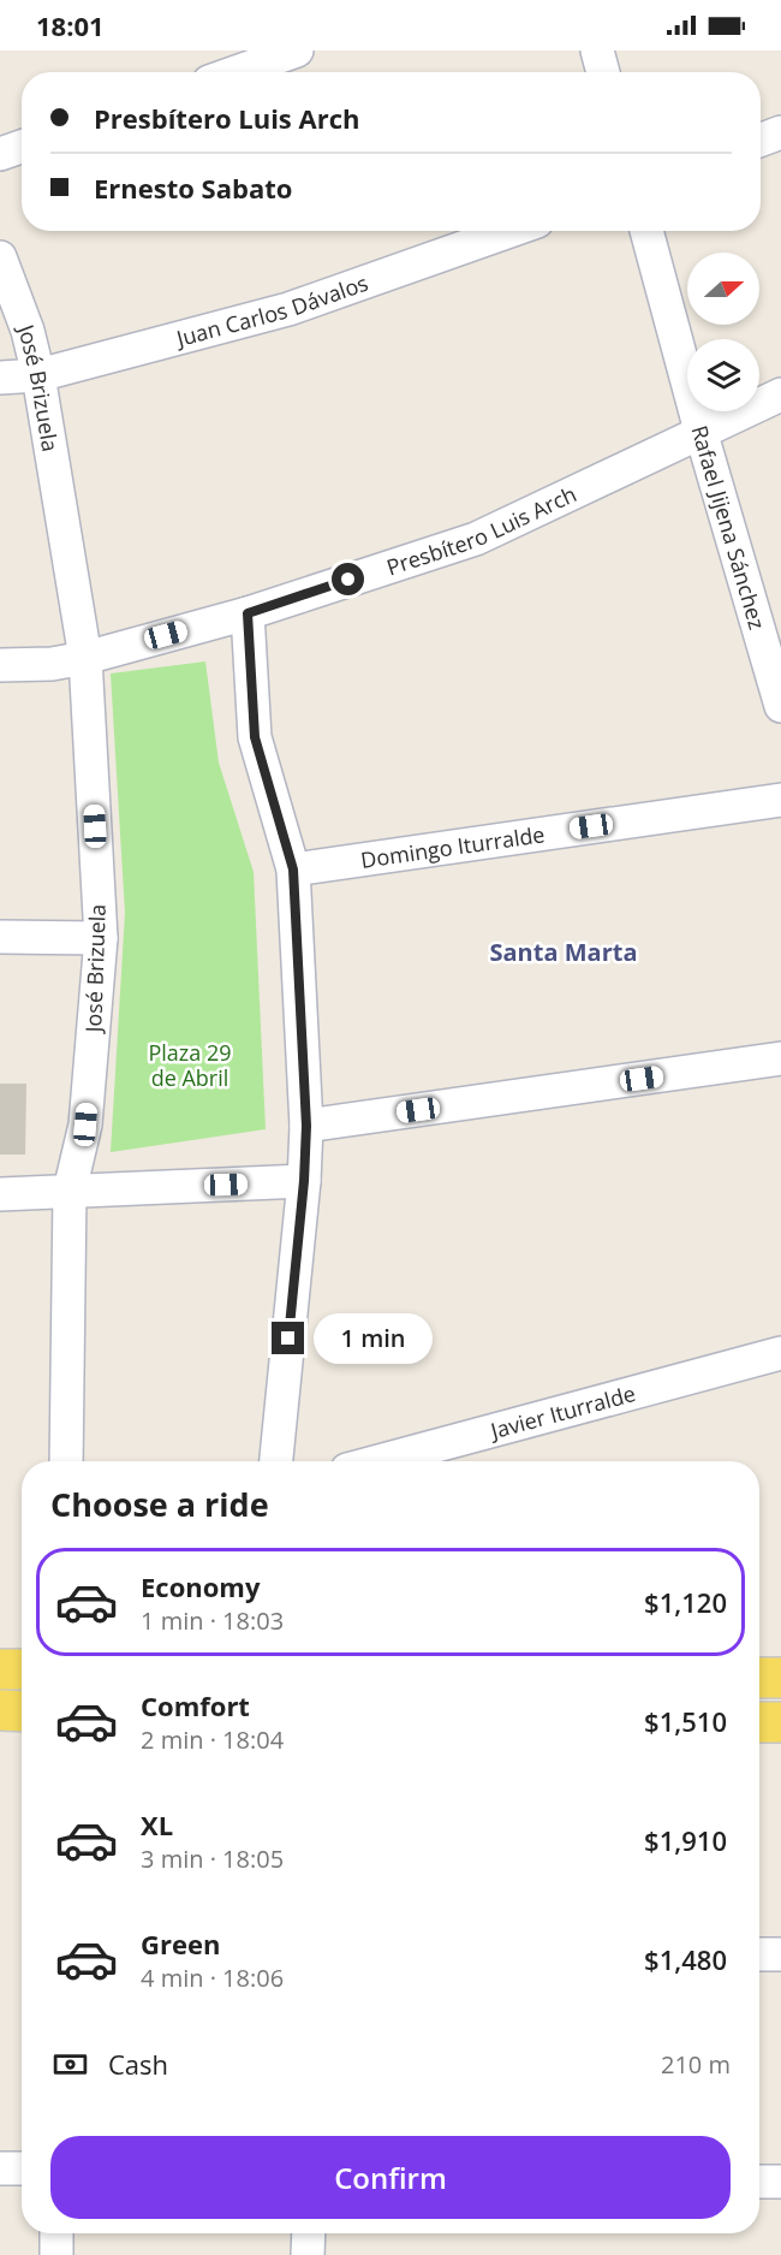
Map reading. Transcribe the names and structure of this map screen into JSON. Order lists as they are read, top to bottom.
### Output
{
  "streets": {
    "street": [
      "Juan Carlos Dávalos",
      "José Brizuela",
      "Rafael Jijena Sánchez",
      "Presbítero Luis Arch",
      "Domingo Iturralde",
      "Javier Iturralde"
    ]
  },
  "crossings": [
    ["Juan Carlos Dávalos", "José Brizuela"],
    ["José Brizuela", "Presbítero Luis Arch"],
    ["Rafael Jijena Sánchez", "Presbítero Luis Arch"]
  ],
  "districts": ["Santa Marta"],
  "parks": ["Plaza 29 de Abril"],
  "north": "right",
  "page": {
    "status": "18:01",
    "banner": ["Presbítero Luis Arch", "Ernesto Sabato"],
    "bubble": "1 min",
    "heading": "Choose a ride",
    "list": [
      {
        "name": "Economy",
        "note": "1 min · 18:03",
        "value": "$1,120"
      },
      {
        "name": "Comfort",
        "note": "2 min · 18:04",
        "value": "$1,510"
      },
      {
        "name": "XL",
        "note": "3 min · 18:05",
        "value": "$1,910"
      },
      {
        "name": "Green",
        "note": "4 min · 18:06",
        "value": "$1,480"
      }
    ],
    "pay": ["Cash", "210 m"],
    "buttons": "Confirm"
  }
}
